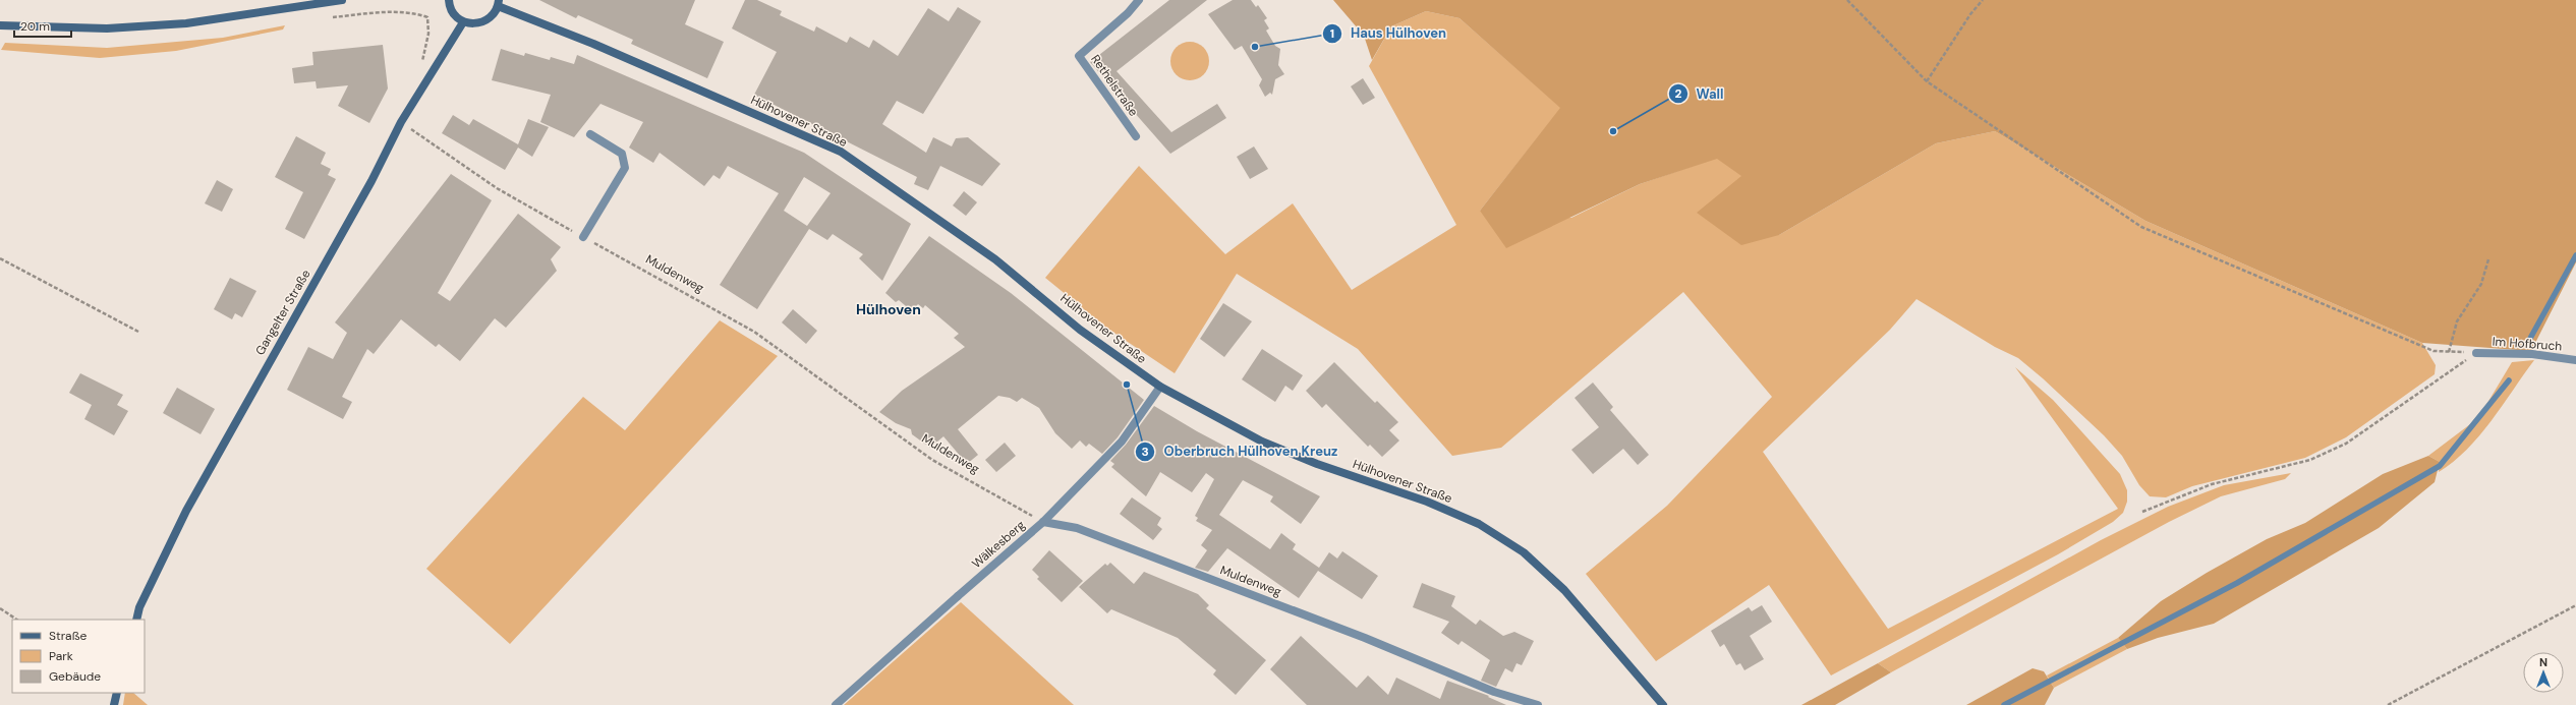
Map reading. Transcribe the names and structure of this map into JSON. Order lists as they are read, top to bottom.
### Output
{
  "streets": {
    "main road": ["Hülhovener Straße", "Gangelter Straße"],
    "street": [
      "Rethelstraße",
      "Muldenweg",
      "Im Hofbruch",
      "Wälkesberg"
    ]
  },
  "crossings": [
    ["Hülhovener Straße", "Wälkesberg"],
    ["Muldenweg", "Gangelter Straße"],
    ["Muldenweg", "Wälkesberg"]
  ],
  "districts": ["Hülhoven"],
  "places": ["Haus Hülhoven", "Wall", "Oberbruch Hülhoven Kreuz"],
  "legend": ["Straße", "Park", "Gebäude"],
  "scale_bar": "20 m",
  "north": "top"
}
